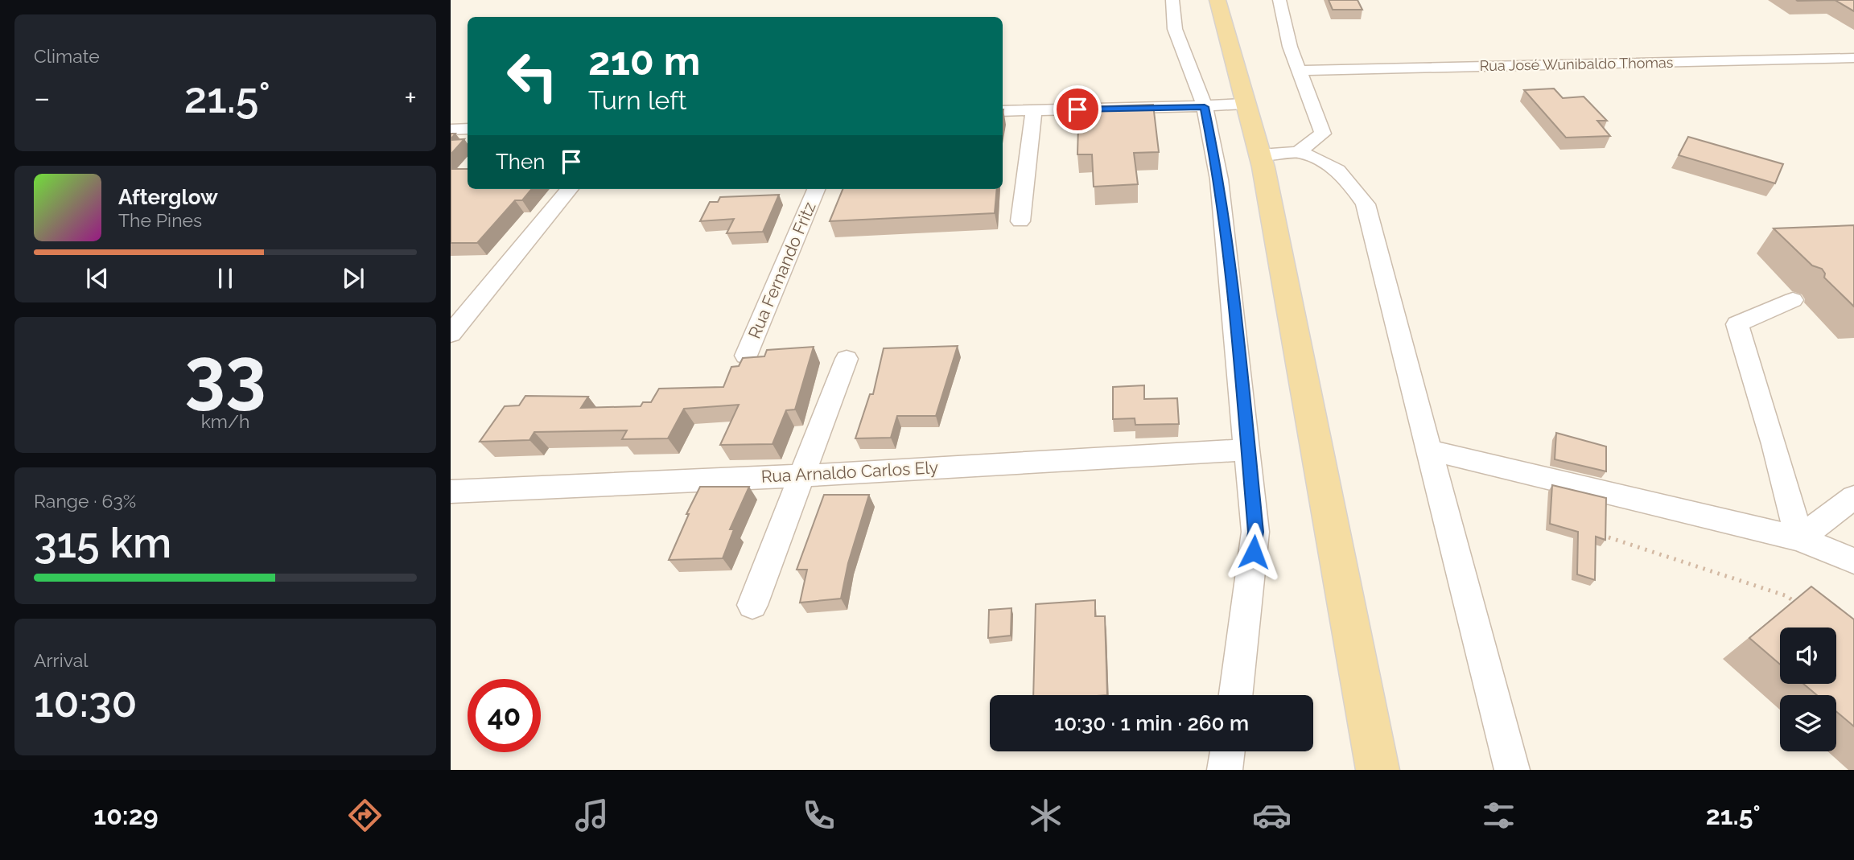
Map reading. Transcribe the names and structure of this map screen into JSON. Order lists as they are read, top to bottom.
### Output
{
  "streets": {
    "street": ["Rua José Wunibaldo Thomas", "Rua Fernando Fritz", "Rua Arnaldo Carlos Ely"]
  },
  "page": {
    "tile": [
      "Climate",
      ["33", "km/h"],
      ["Range · 63%", "315 km"],
      ["Arrival", "10:30"]
    ],
    "turn": ["210 m", "Turn left"],
    "heat": ["−", "21.5°", "+"],
    "then": "Then",
    "song": ["Afterglow", "The Pines"],
    "limit": "40",
    "trip": "10:30 · 1 min · 260 m",
    "tabs": ["10:29", "21.5°"]
  }
}
